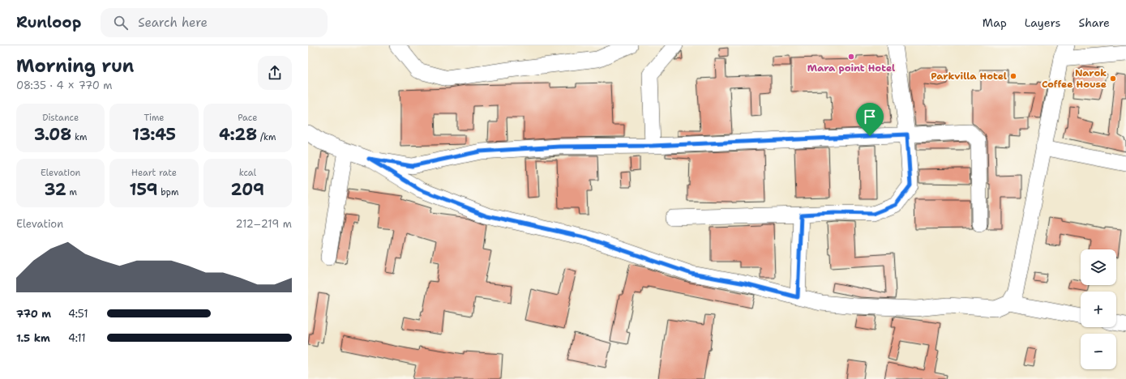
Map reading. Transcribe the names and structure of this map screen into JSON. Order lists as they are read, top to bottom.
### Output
{
  "places": ["Mara point Hotel", "Parkvilla Hotel", "Narok Coffee House"],
  "page": {
    "header": "Runloop",
    "search": "Search here",
    "nav": ["Map", "Layers", "Share"],
    "heading": ["Morning run", "08:35 · 4 × 770 m"],
    "stats": [
      ["Distance", "3.08 km"],
      ["Time", "13:45"],
      ["Pace", "4:28 /km"],
      ["Elevation", "32 m"],
      ["Heart rate", "159 bpm"],
      ["kcal", "209"]
    ],
    "chart": ["Elevation", "212–219 m"],
    "map_buttons": ["+", "−"],
    "list": [
      {
        "name": "770 m",
        "note": "4:51"
      },
      {
        "name": "1.5 km",
        "note": "4:11"
      }
    ]
  }
}
